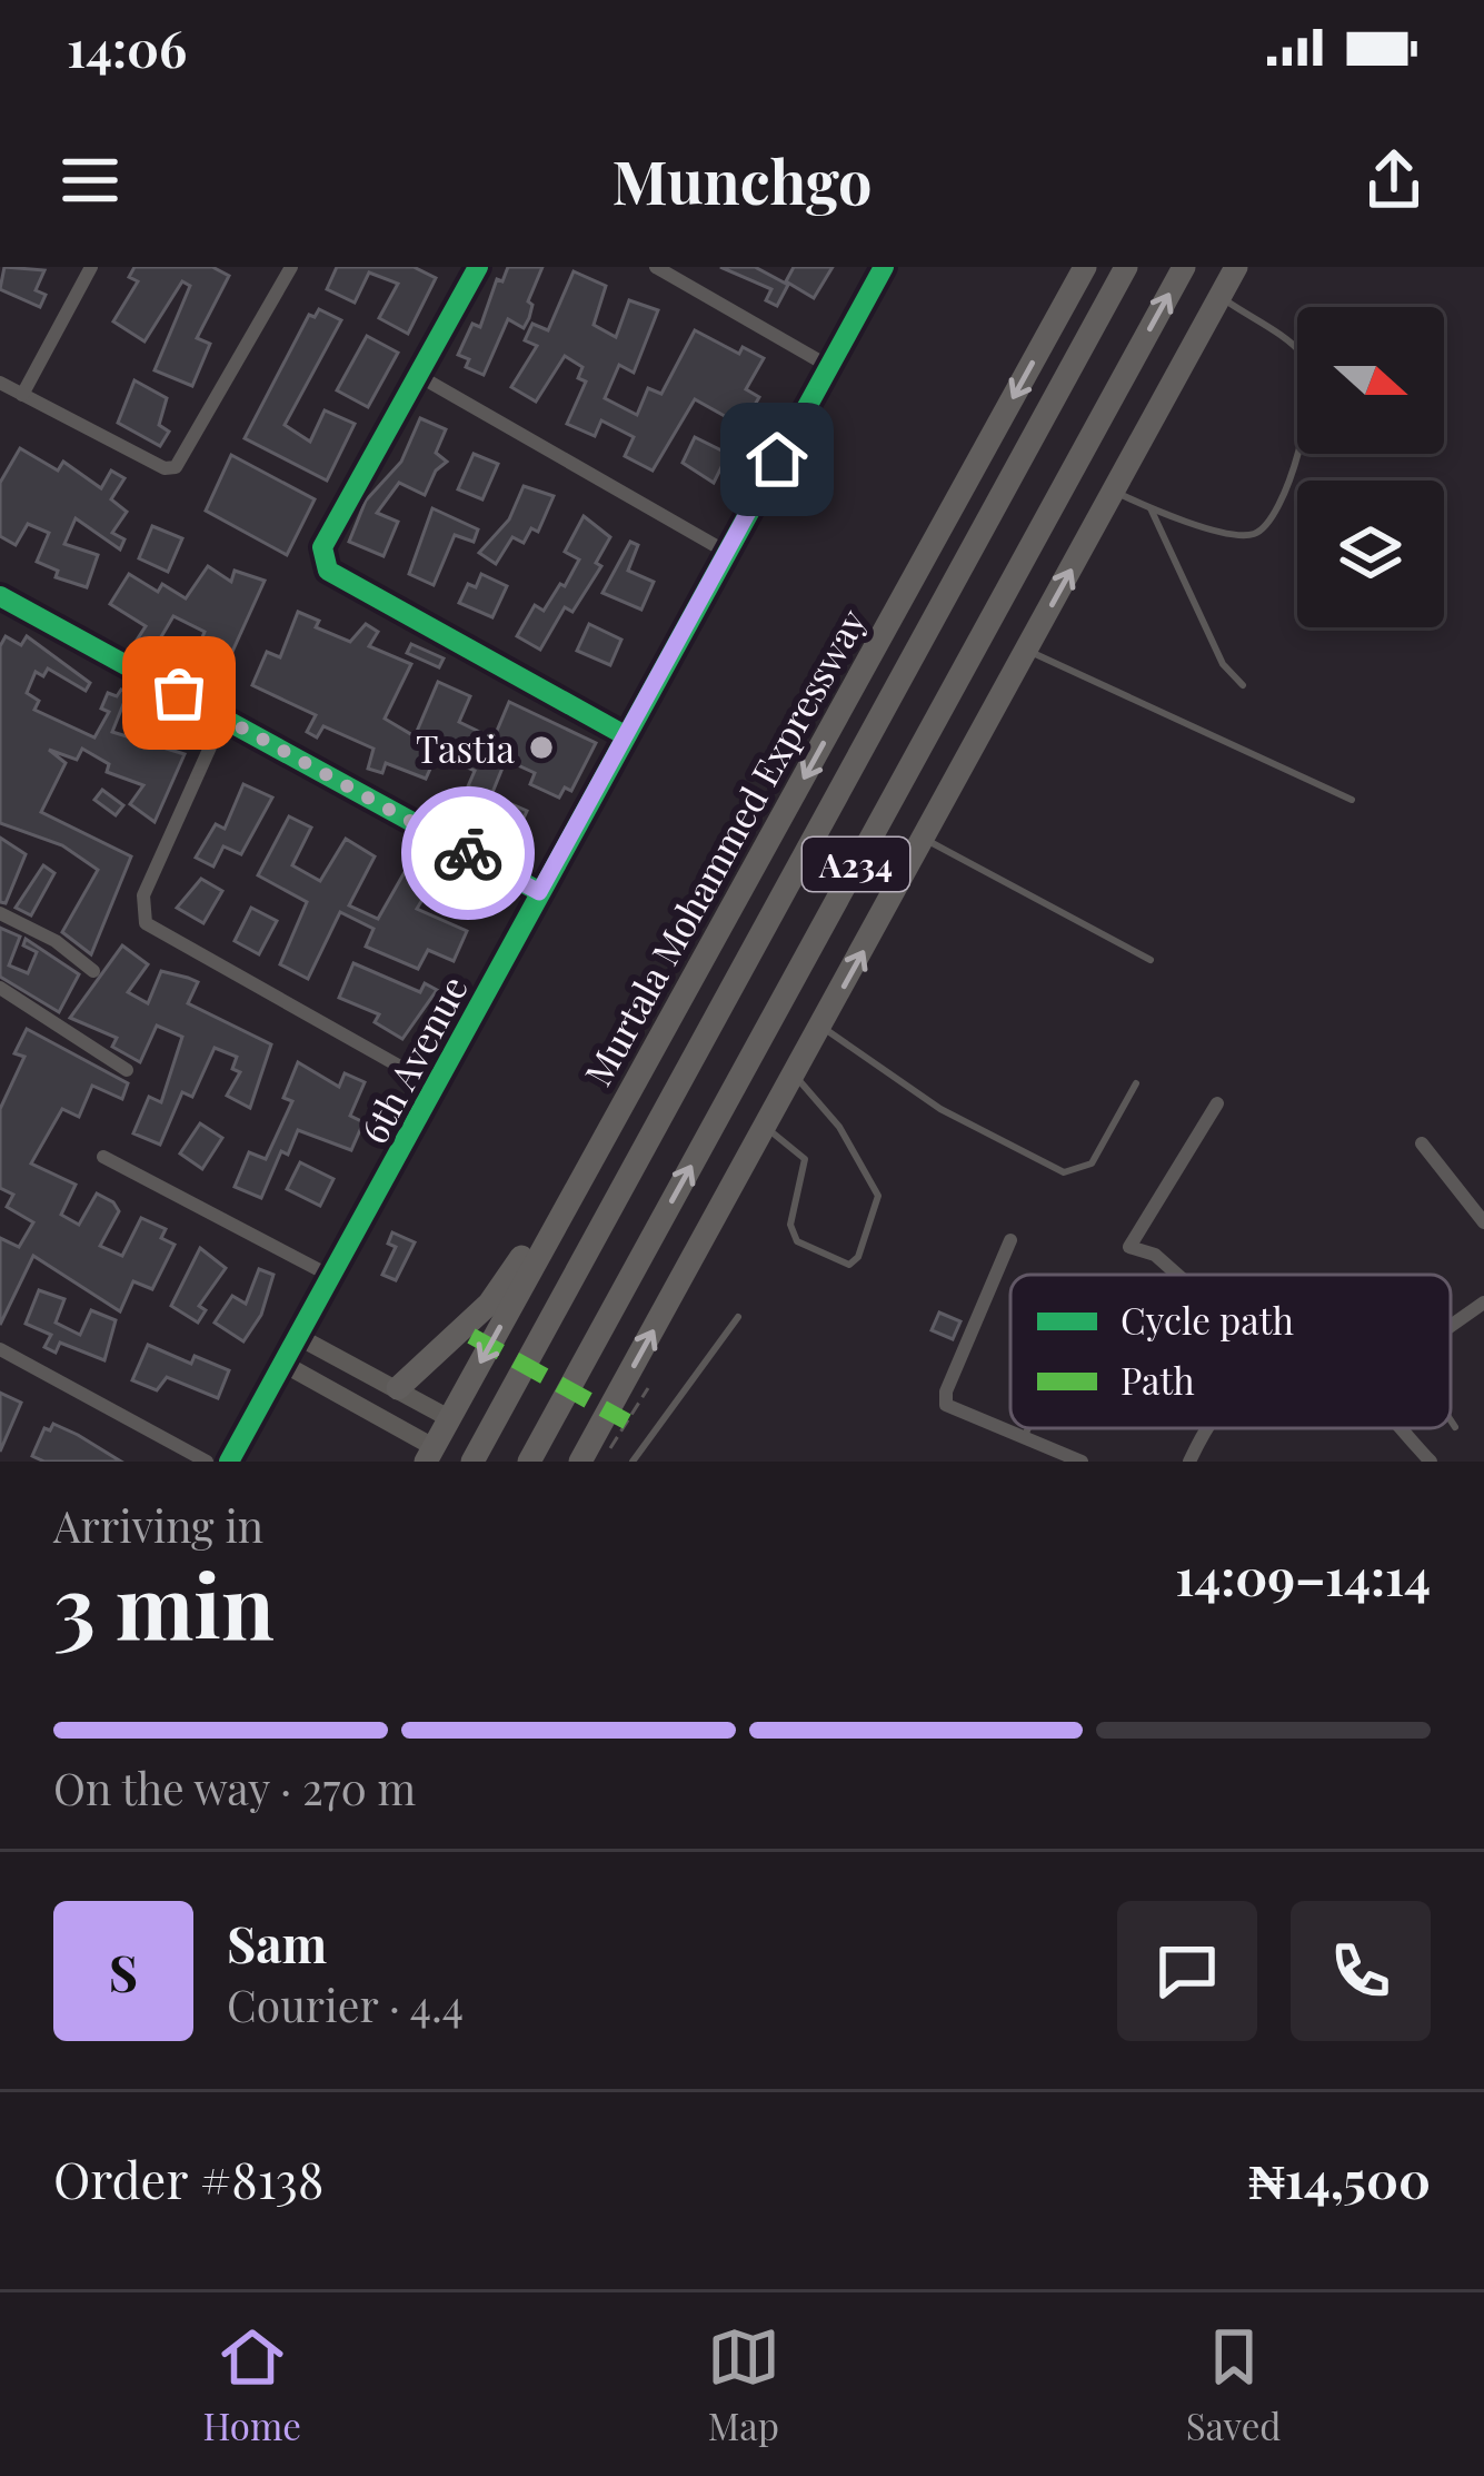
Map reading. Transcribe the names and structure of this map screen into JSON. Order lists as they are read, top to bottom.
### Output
{
  "streets": {
    "highway": ["Murtala Mohammed Expressway", "A234"],
    "street": ["6th Avenue"]
  },
  "places": ["Tastia"],
  "legend": ["Cycle path", "Path"],
  "north": "right",
  "page": {
    "status": "14:06",
    "header": "Munchgo",
    "heading": ["3 min", "Arriving in", "14:09–14:14"],
    "panel": [
      "Sam",
      "Courier · 4.4",
      "Order #8138",
      "₦14,500"
    ],
    "bar": "On the way · 270 m",
    "round": "S",
    "tabs": ["Home", "Map", "Saved"]
  }
}
